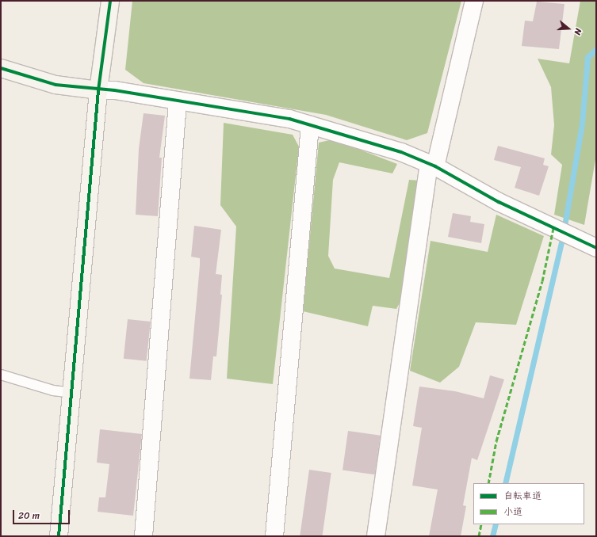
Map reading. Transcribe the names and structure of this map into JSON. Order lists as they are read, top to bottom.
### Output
{
  "legend": ["自転車道", "小道"],
  "scale_bar": "20 m",
  "north": "right"
}
